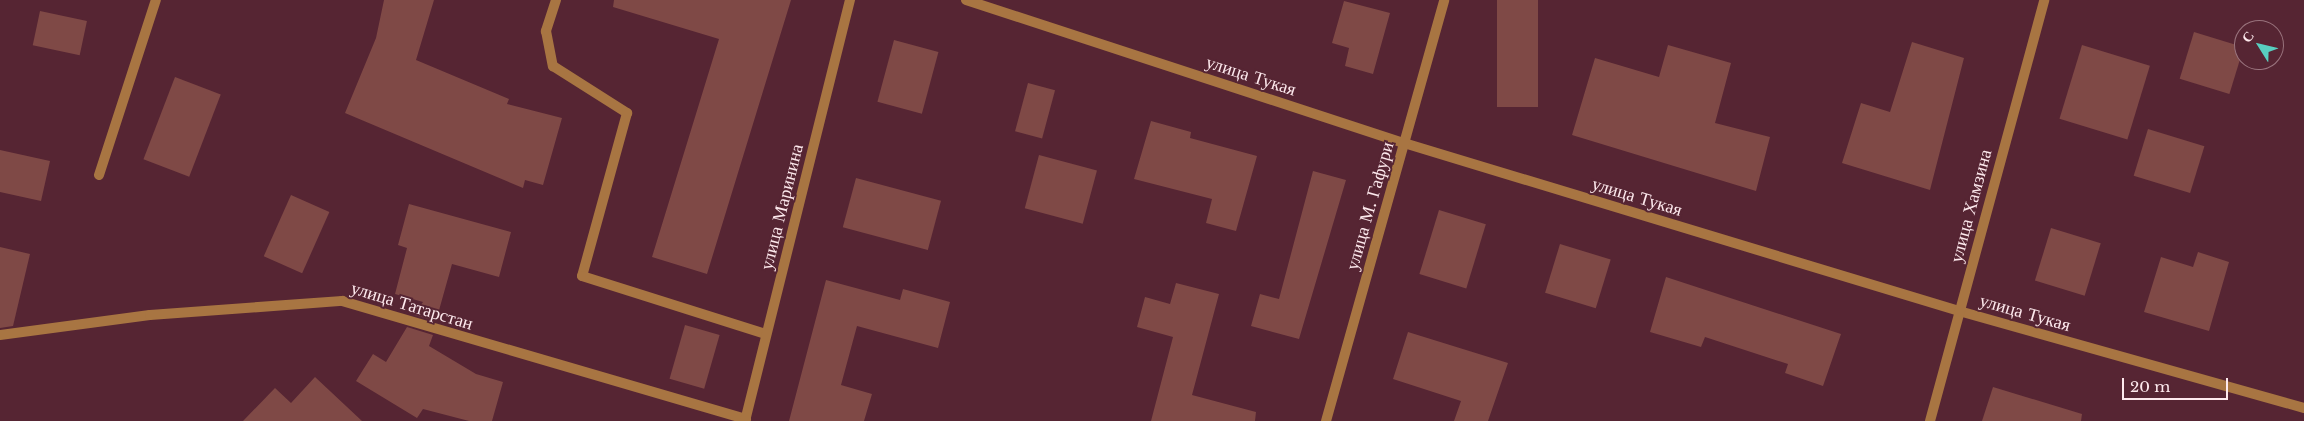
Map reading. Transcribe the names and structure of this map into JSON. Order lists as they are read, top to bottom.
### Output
{
  "streets": {
    "street": [
      "улица Тукая",
      "улица М. Гафури",
      "улица Хамзина",
      "улица Маринина",
      "улица Татарстан"
    ]
  },
  "crossings": [
    ["улица Тукая", "улица М. Гафури"],
    ["улица Тукая", "улица Хамзина"],
    ["улица Маринина", "улица Татарстан"]
  ],
  "scale_bar": "20 m",
  "north": "top left"
}
